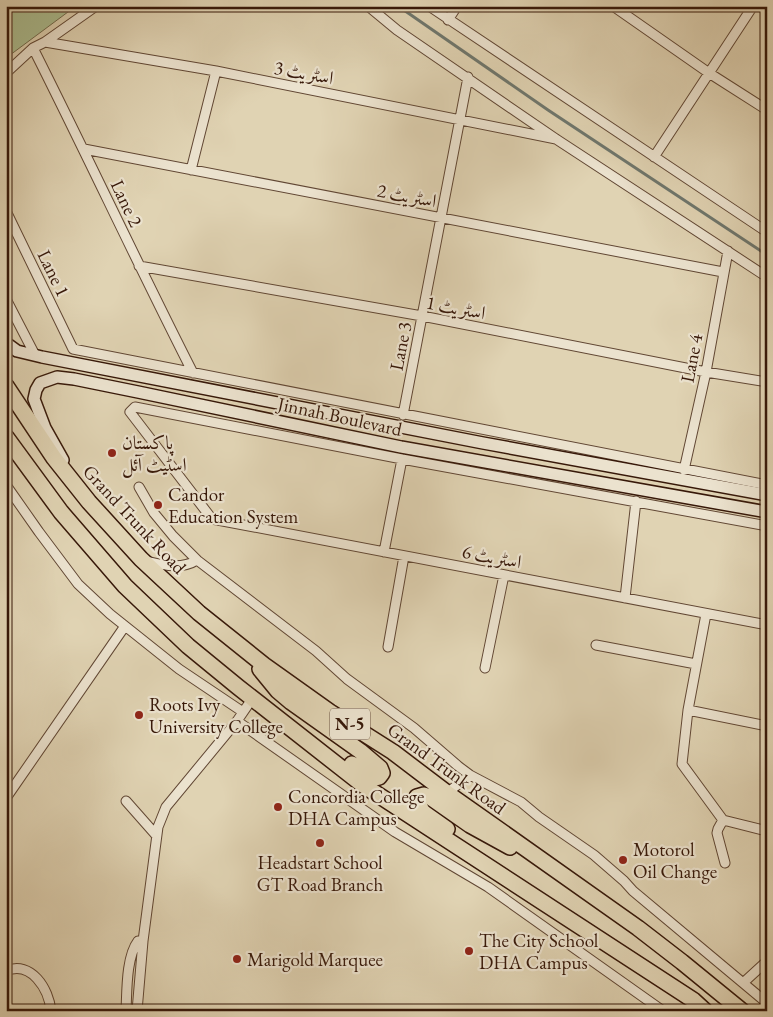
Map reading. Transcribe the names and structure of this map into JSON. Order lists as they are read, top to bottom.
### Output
{
  "streets": {
    "highway": ["Grand Trunk Road", "N-5"],
    "street": [
      "اسٹریٹ 3",
      "اسٹریٹ 2",
      "Lane 2",
      "Lane 1",
      "اسٹریٹ 1",
      "Lane 3",
      "Lane 4",
      "Jinnah Boulevard",
      "اسٹریٹ 6"
    ]
  },
  "crossings": [
    ["اسٹریٹ 3", "Lane 3"],
    ["اسٹریٹ 2", "Lane 2"],
    ["اسٹریٹ 2", "Lane 3"],
    ["اسٹریٹ 2", "Lane 4"],
    ["Lane 2", "Lane 1"],
    ["Lane 2", "اسٹریٹ 1"],
    ["اسٹریٹ 1", "Lane 3"],
    ["اسٹریٹ 1", "Lane 4"],
    ["Jinnah Boulevard", "Grand Trunk Road"]
  ],
  "places": [
    "پاکستان اسٹیٹ آئل",
    "Candor Education System",
    "Roots Ivy University College",
    "Concordia College DHA Campus",
    "Headstart School GT Road Branch",
    "Motorol Oil Change",
    "The City School DHA Campus",
    "Marigold Marquee"
  ]
}
